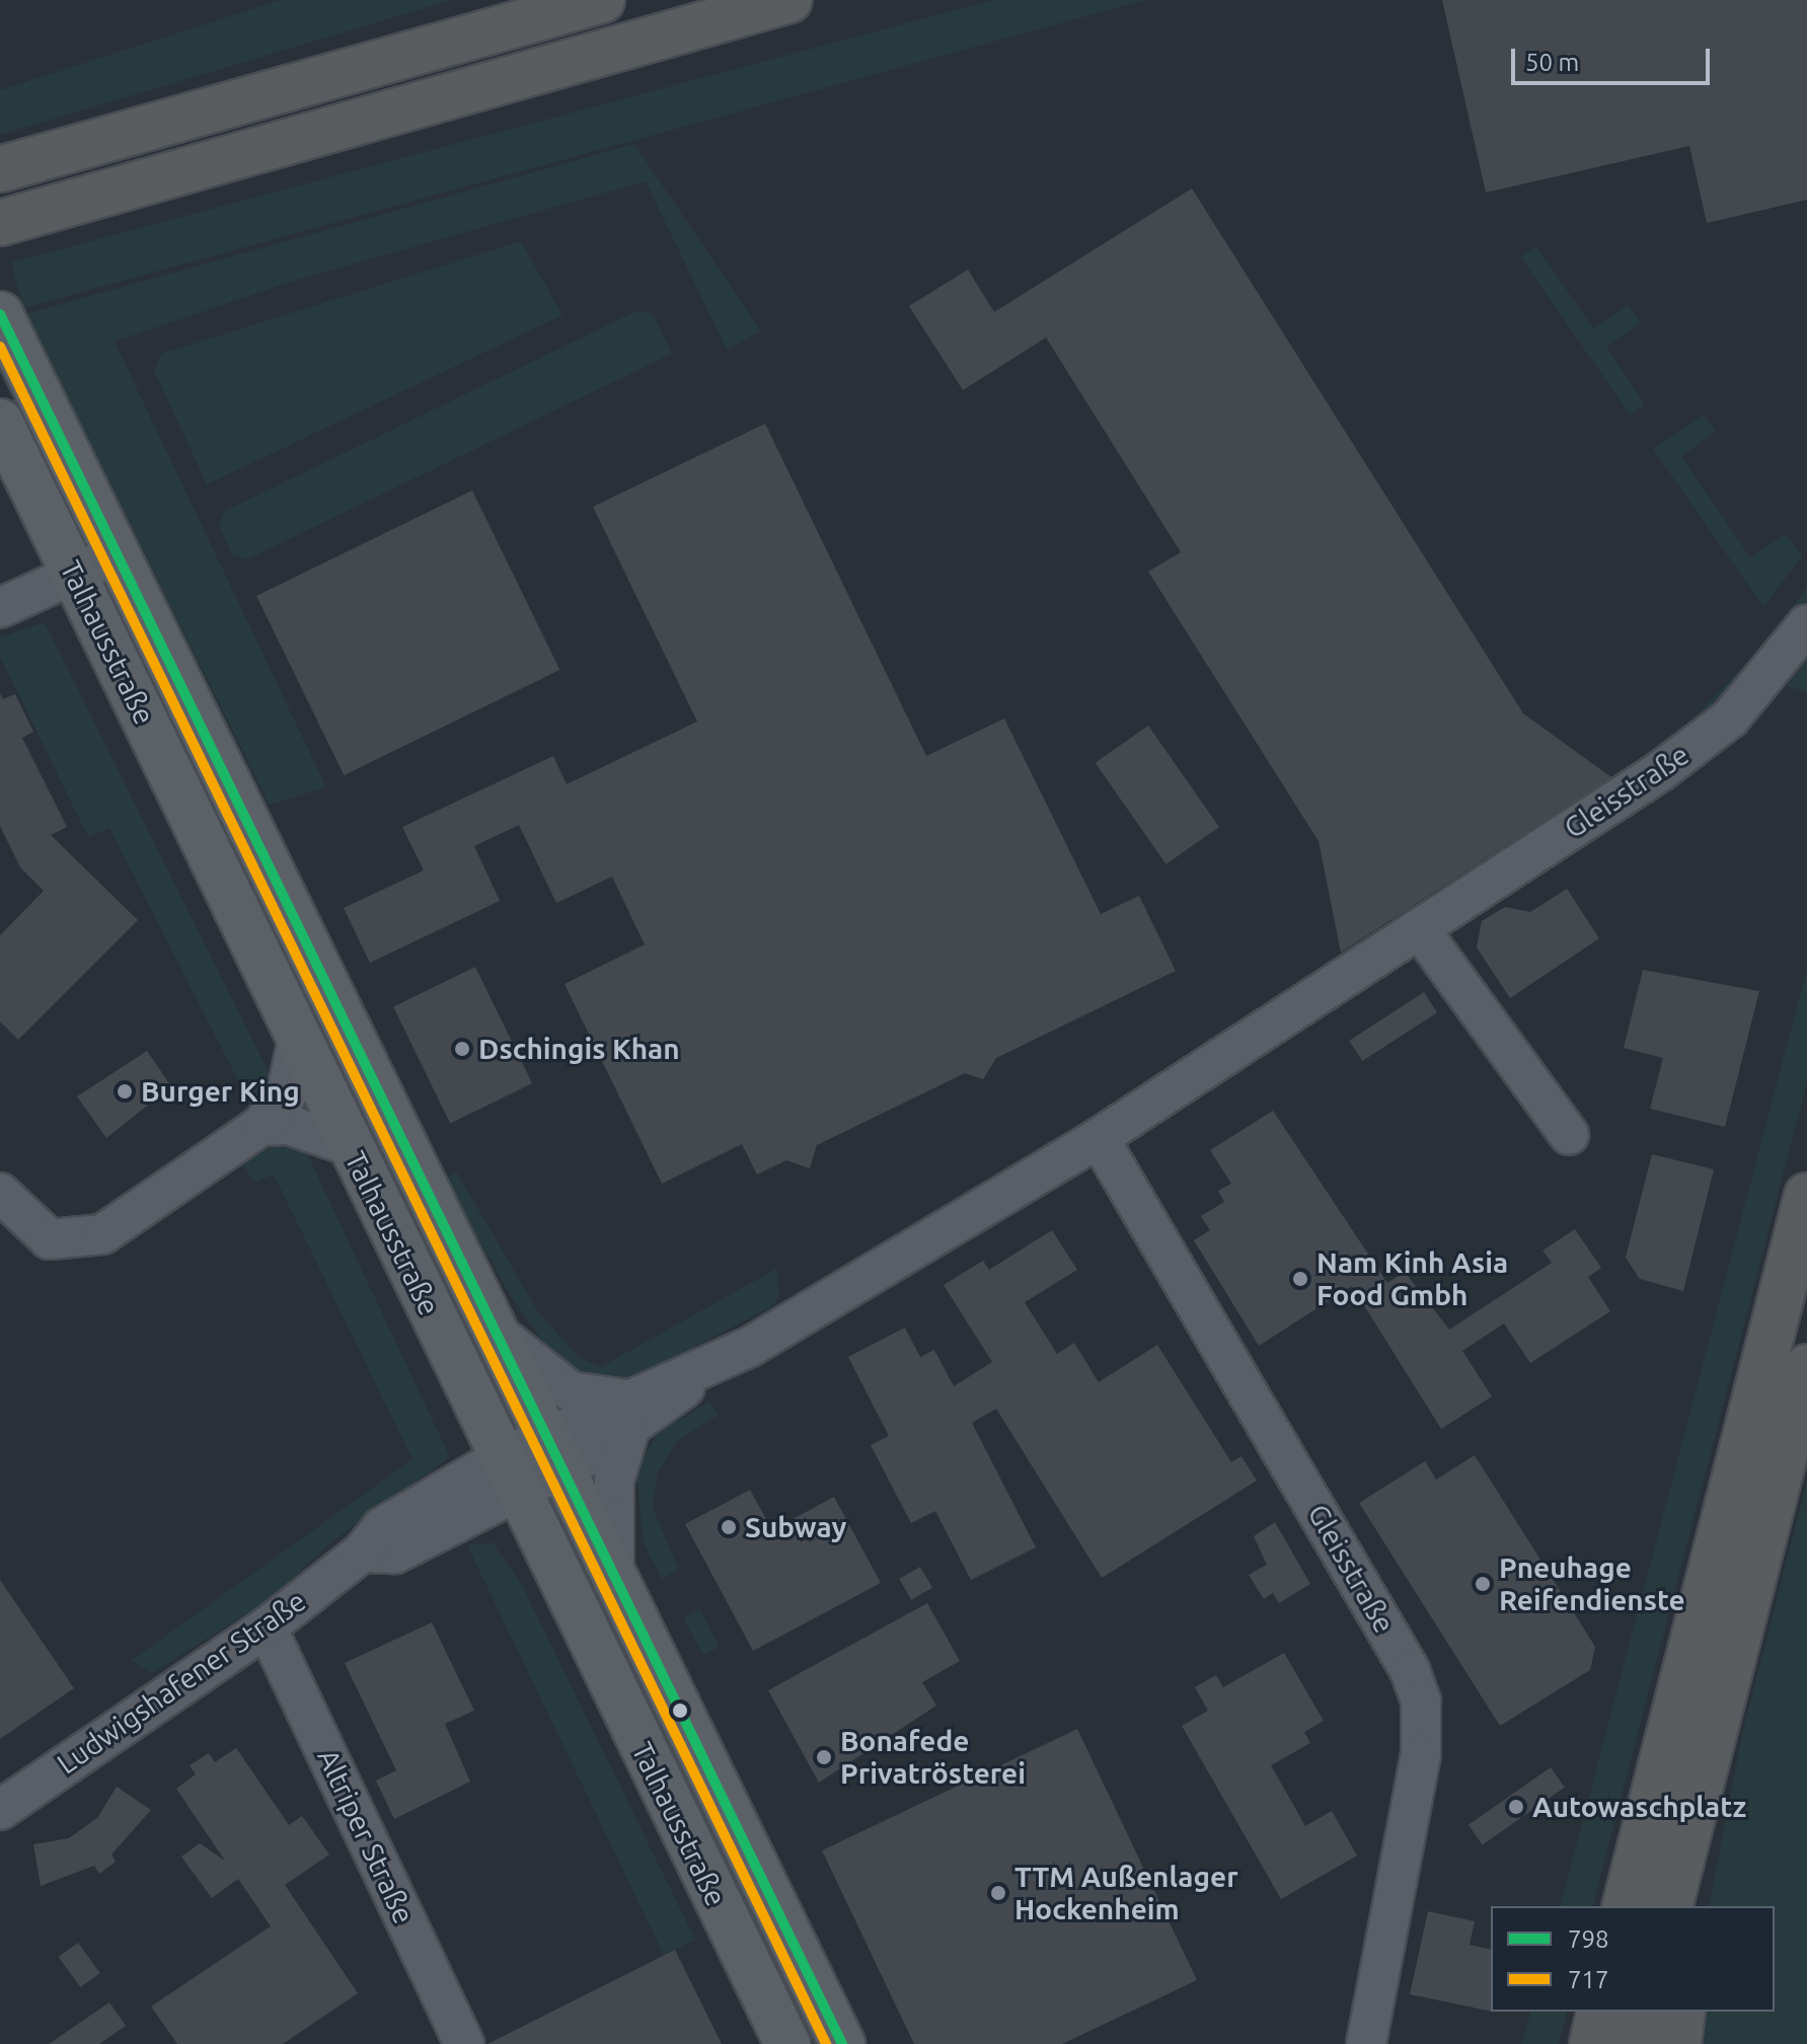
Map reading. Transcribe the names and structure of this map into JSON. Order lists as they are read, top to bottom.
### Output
{
  "streets": {
    "main road": ["Talhausstraße"],
    "street": ["Gleisstraße", "Ludwigshafener Straße", "Altriper Straße"]
  },
  "crossings": [
    ["Talhausstraße", "Gleisstraße"],
    ["Talhausstraße", "Ludwigshafener Straße"],
    ["Gleisstraße", "Ludwigshafener Straße"],
    ["Ludwigshafener Straße", "Altriper Straße"]
  ],
  "places": [
    "Dschingis Khan",
    "Burger King",
    "Nam Kinh Asia Food Gmbh",
    "Subway",
    "Pneuhage Reifendienste",
    "Bonafede Privatrösterei",
    "Autowaschplatz",
    "TTM Außenlager Hockenheim"
  ],
  "lines": ["transit line 798", "transit line 717"],
  "legend": ["798", "717"],
  "scale_bar": "50 m"
}
